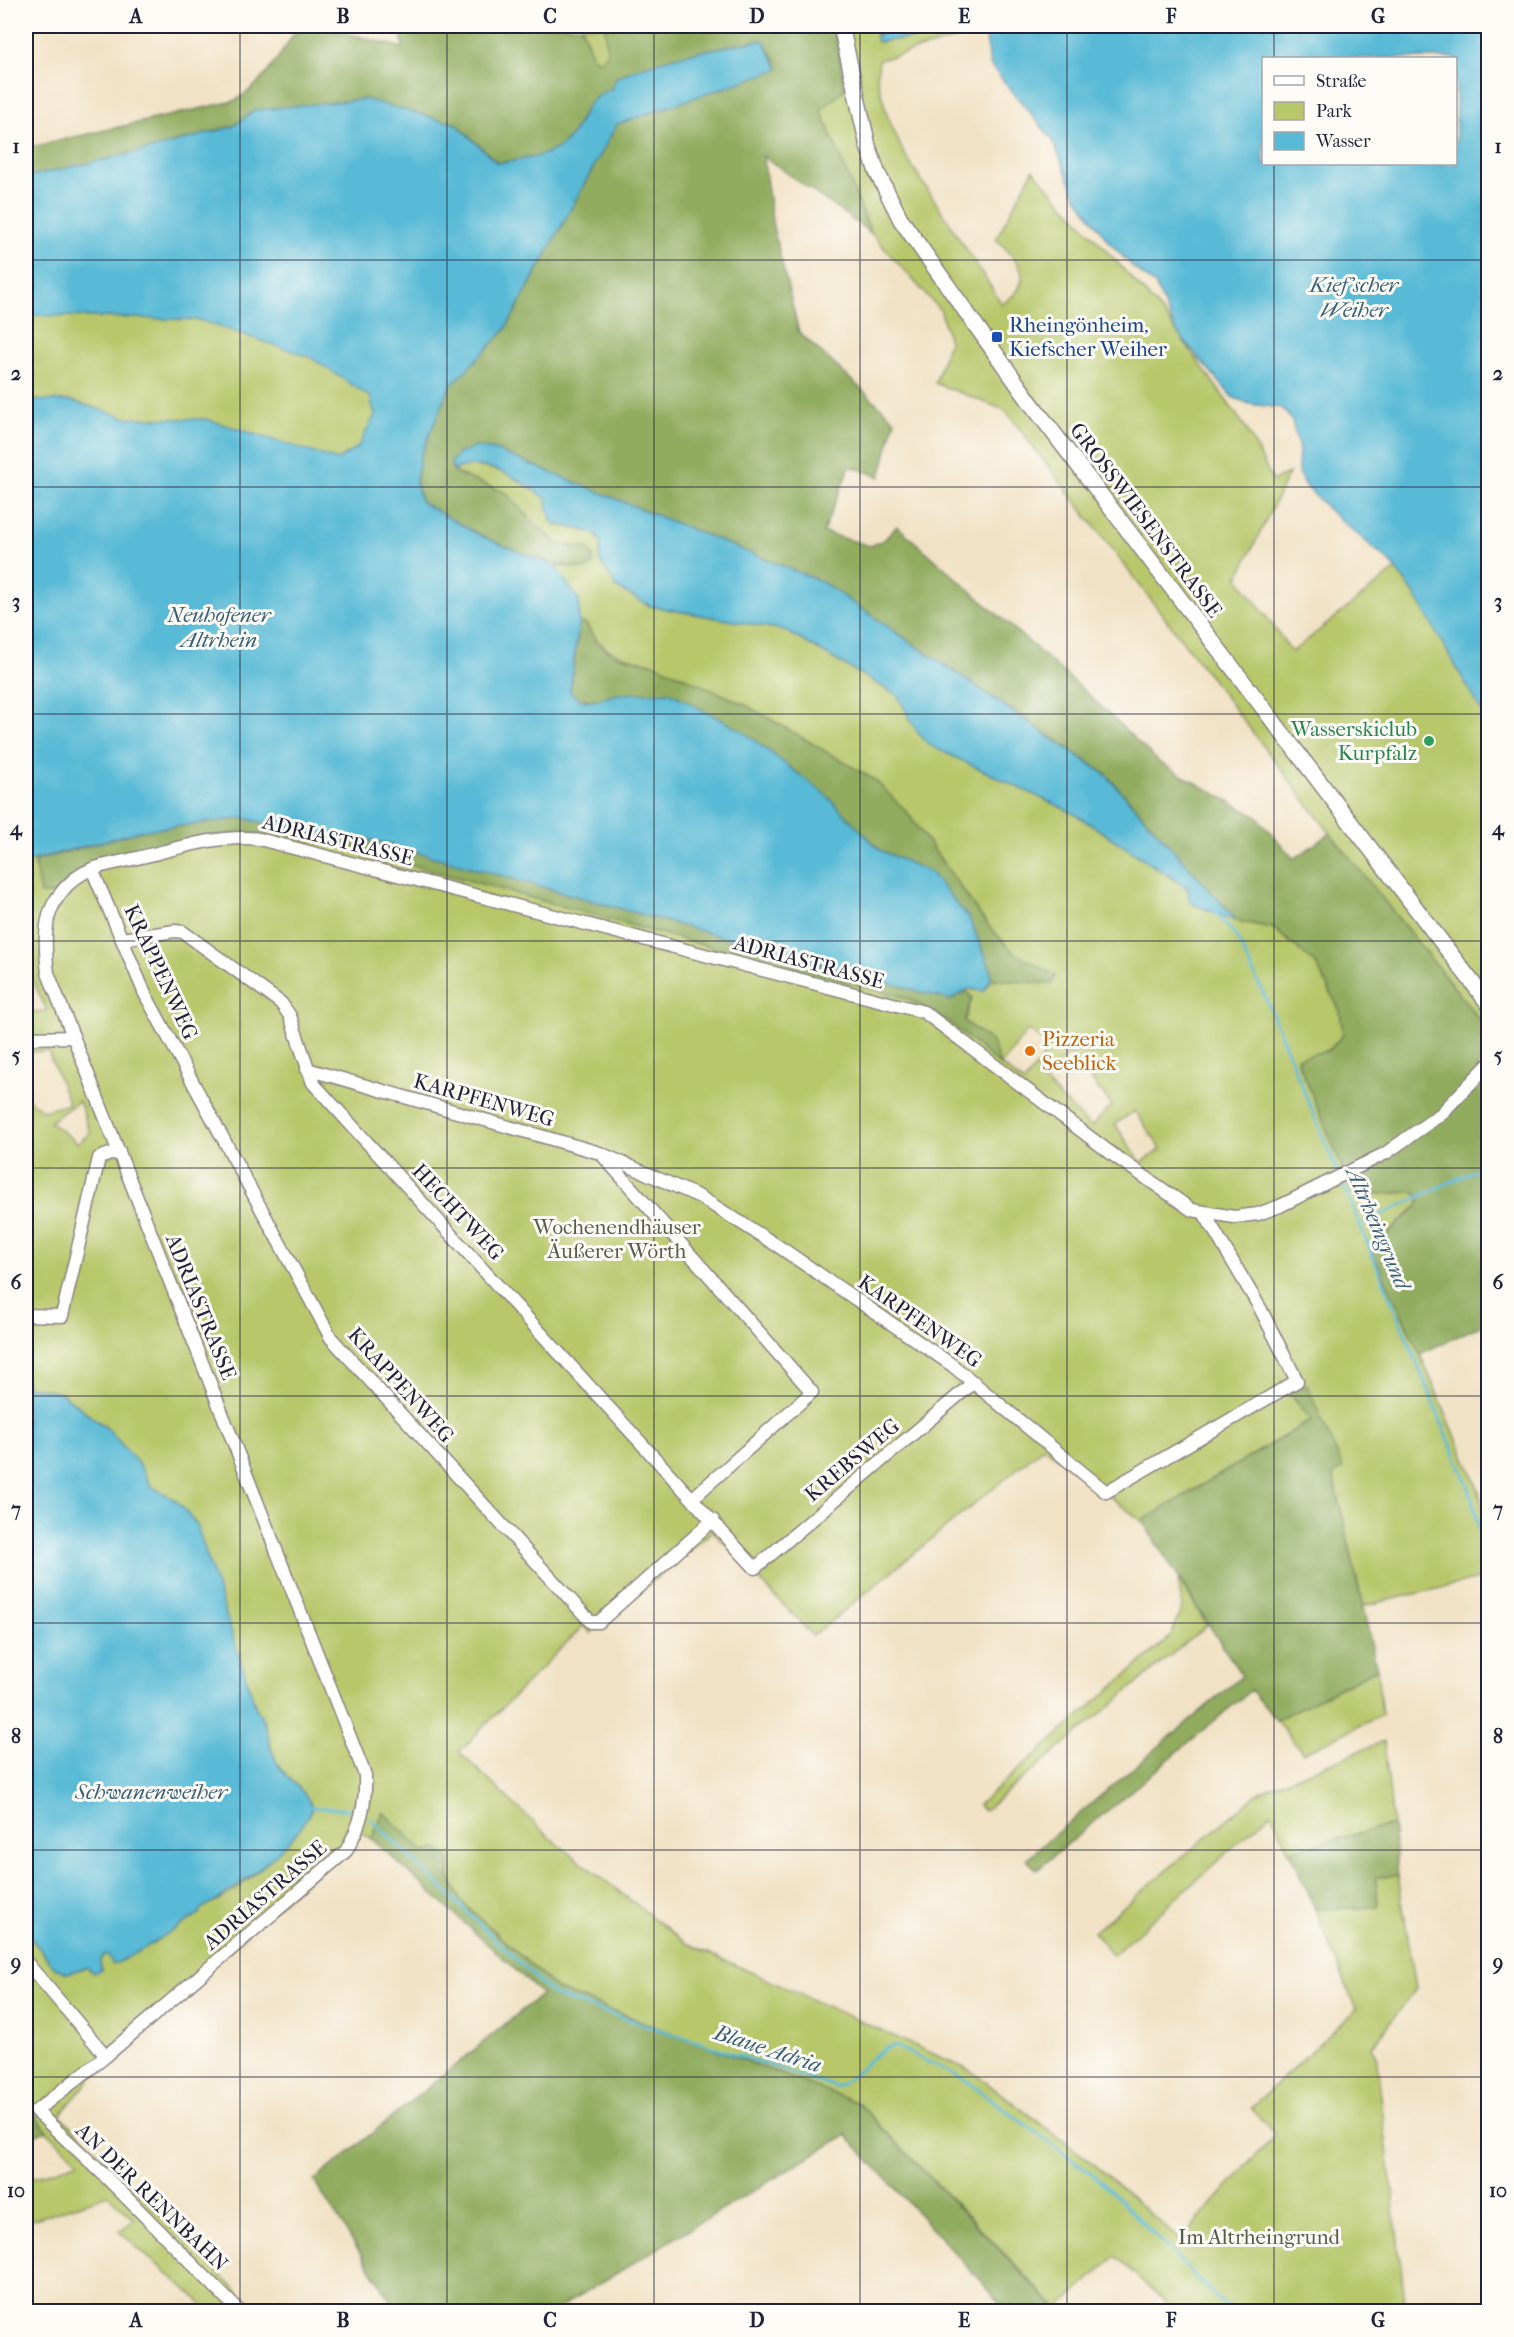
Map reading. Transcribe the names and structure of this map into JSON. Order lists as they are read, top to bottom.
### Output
{
  "streets": {
    "street": [
      "GROSSWIESENSTRASSE",
      "ADRIASTRASSE",
      "KRAPPENWEG",
      "KARPFENWEG",
      "HECHTWEG",
      "KREBSWEG",
      "AN DER RENNBAHN"
    ]
  },
  "crossings": [
    ["ADRIASTRASSE", "KRAPPENWEG"],
    ["ADRIASTRASSE", "KARPFENWEG"],
    ["ADRIASTRASSE", "AN DER RENNBAHN"],
    ["KRAPPENWEG", "HECHTWEG"],
    ["KARPFENWEG", "HECHTWEG"],
    ["KARPFENWEG", "KREBSWEG"],
    ["HECHTWEG", "KREBSWEG"]
  ],
  "water": [
    "Kief'scher Weiher",
    "Neuhofener Altrhein",
    "Altrheingrund",
    "Schwanenweiher",
    "Blaue Adria"
  ],
  "parks": ["Wochenendhäuser Äußerer Wörth", "Im Altrheingrund"],
  "places": {
    "transit": ["Rheingönheim, Kiefscher Weiher"],
    "other": ["Wasserskiclub Kurpfalz", "Pizzeria Seeblick"]
  },
  "legend": ["Straße", "Park", "Wasser"],
  "grid": {
    "columns": [
      "A",
      "B",
      "C",
      "D",
      "E",
      "F",
      "G"
    ],
    "rows": [
      "1",
      "2",
      "3",
      "4",
      "5",
      "6",
      "7",
      "8",
      "9",
      "10"
    ]
  }
}
